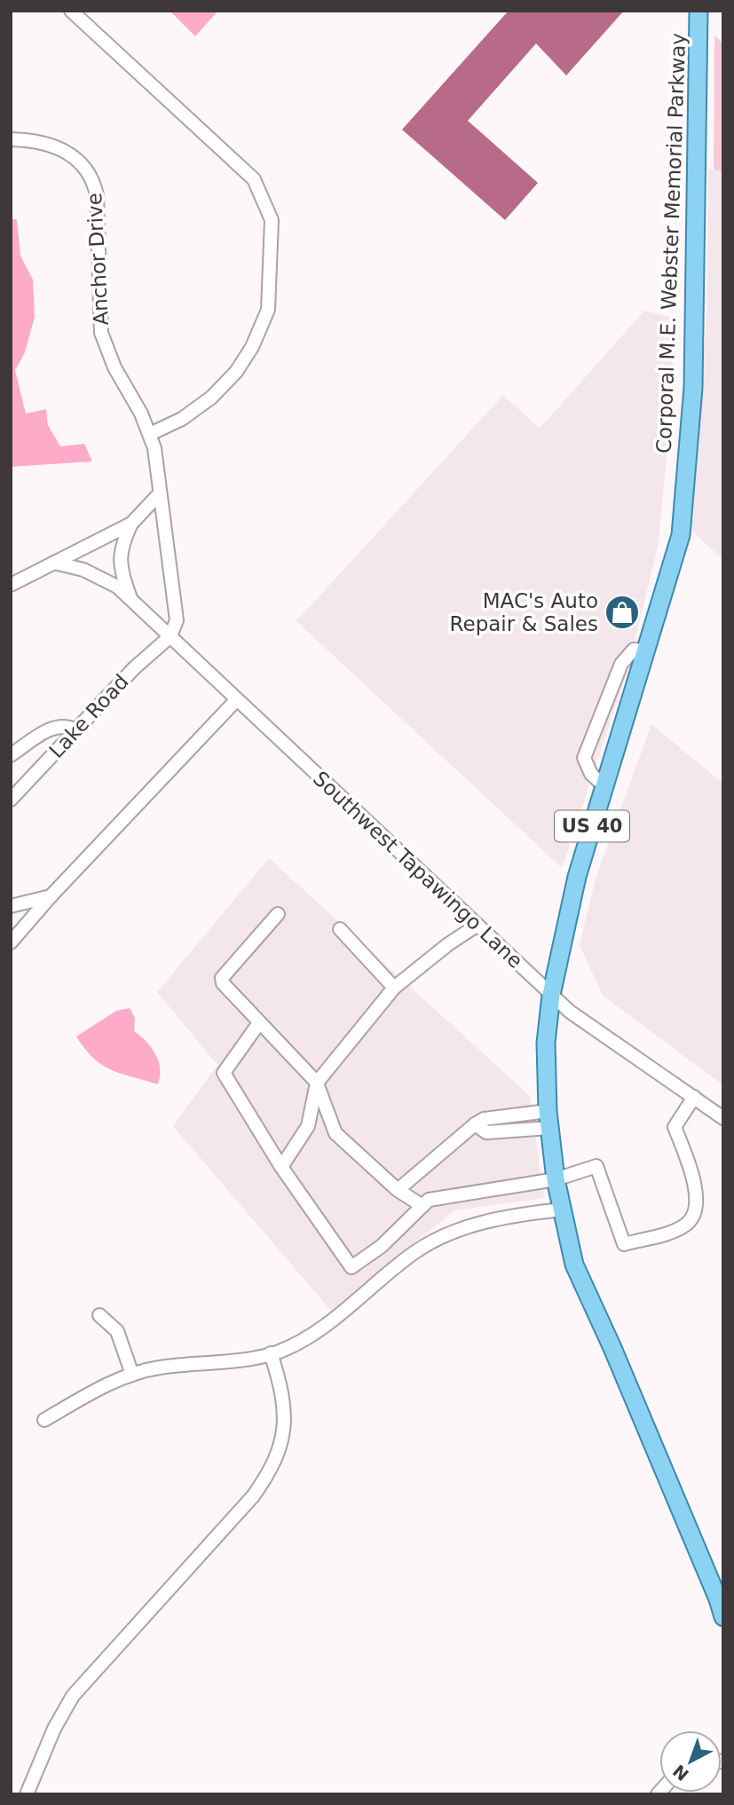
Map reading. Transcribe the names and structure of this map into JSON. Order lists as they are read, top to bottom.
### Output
{
  "streets": {
    "main road": ["Corporal M.E. Webster Memorial Parkway", "US 40"],
    "street": ["Anchor Drive", "Lake Road", "Southwest Tapawingo Lane"]
  },
  "crossings": [
    ["Corporal M.E. Webster Memorial Parkway", "Southwest Tapawingo Lane"],
    ["Anchor Drive", "Lake Road"],
    ["Anchor Drive", "Southwest Tapawingo Lane"],
    ["Lake Road", "Southwest Tapawingo Lane"]
  ],
  "places": {
    "shop": ["MAC's Auto Repair & Sales"]
  },
  "north": "bottom left"
}
